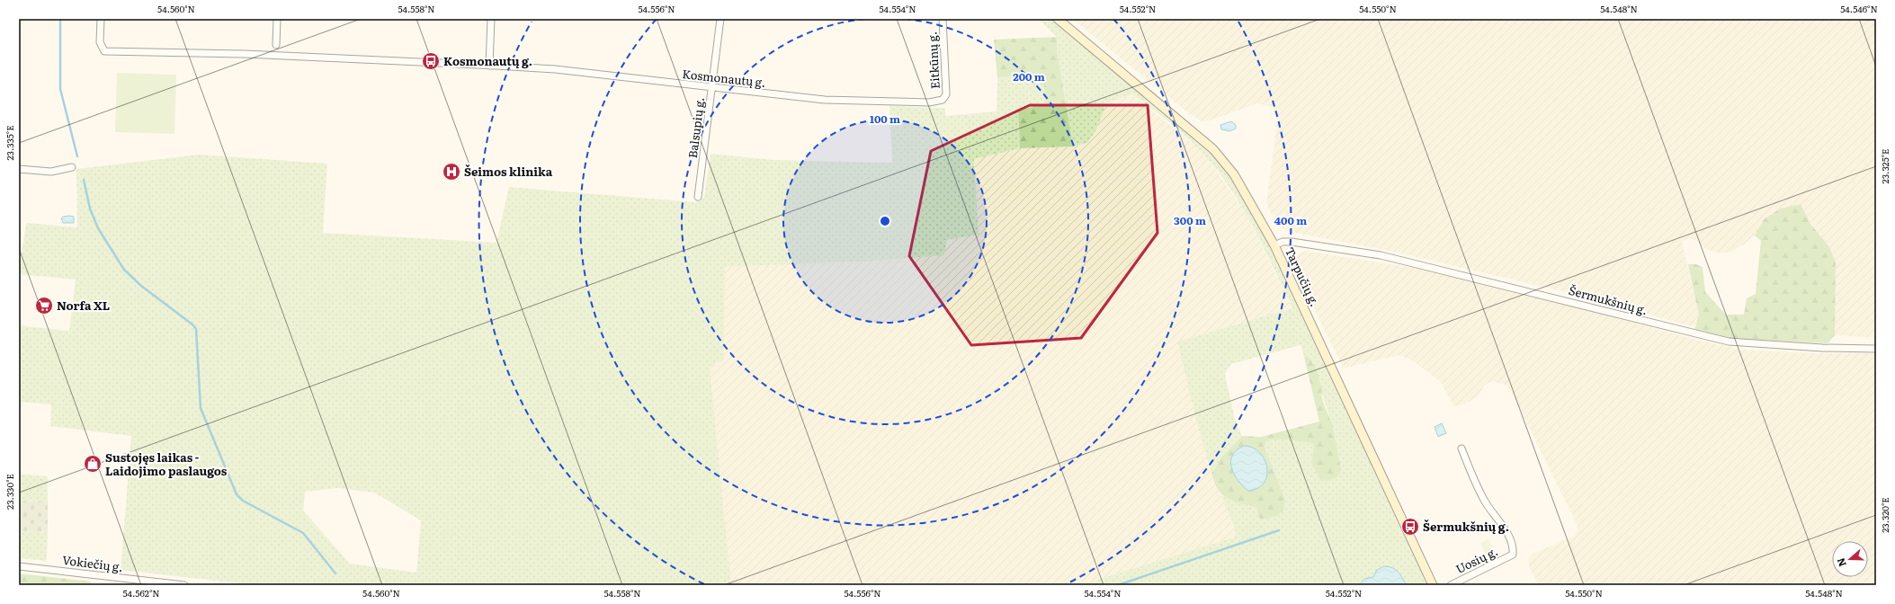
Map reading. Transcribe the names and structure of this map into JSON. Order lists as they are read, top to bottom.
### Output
{
  "streets": {
    "main road": ["Tarpučių g."],
    "street": [
      "Eitkūnų g.",
      "Kosmonautų g.",
      "Balsupių g.",
      "Šermukšnių g.",
      "Uosių g.",
      "Vokiečių g."
    ]
  },
  "crossings": [
    ["Eitkūnų g.", "Kosmonautų g."],
    ["Kosmonautų g.", "Balsupių g."],
    ["Tarpučių g.", "Šermukšnių g."]
  ],
  "places": {
    "bus stop": ["Kosmonautų g.", "Šermukšnių g."],
    "hospital": ["Šeimos klinika"],
    "supermarket": ["Norfa XL"],
    "shop": ["Sustojęs laikas - Laidojimo paslaugos"]
  },
  "north": "left",
  "coordinates": [
    "54.560°N",
    "54.558°N",
    "54.556°N",
    "54.554°N",
    "54.552°N",
    "54.550°N",
    "54.548°N",
    "54.546°N",
    "23.335°E",
    "23.325°E",
    "23.330°E",
    "23.320°E",
    "54.562°N"
  ],
  "rings": [
    "200 m",
    "100 m",
    "300 m",
    "400 m"
  ]
}
